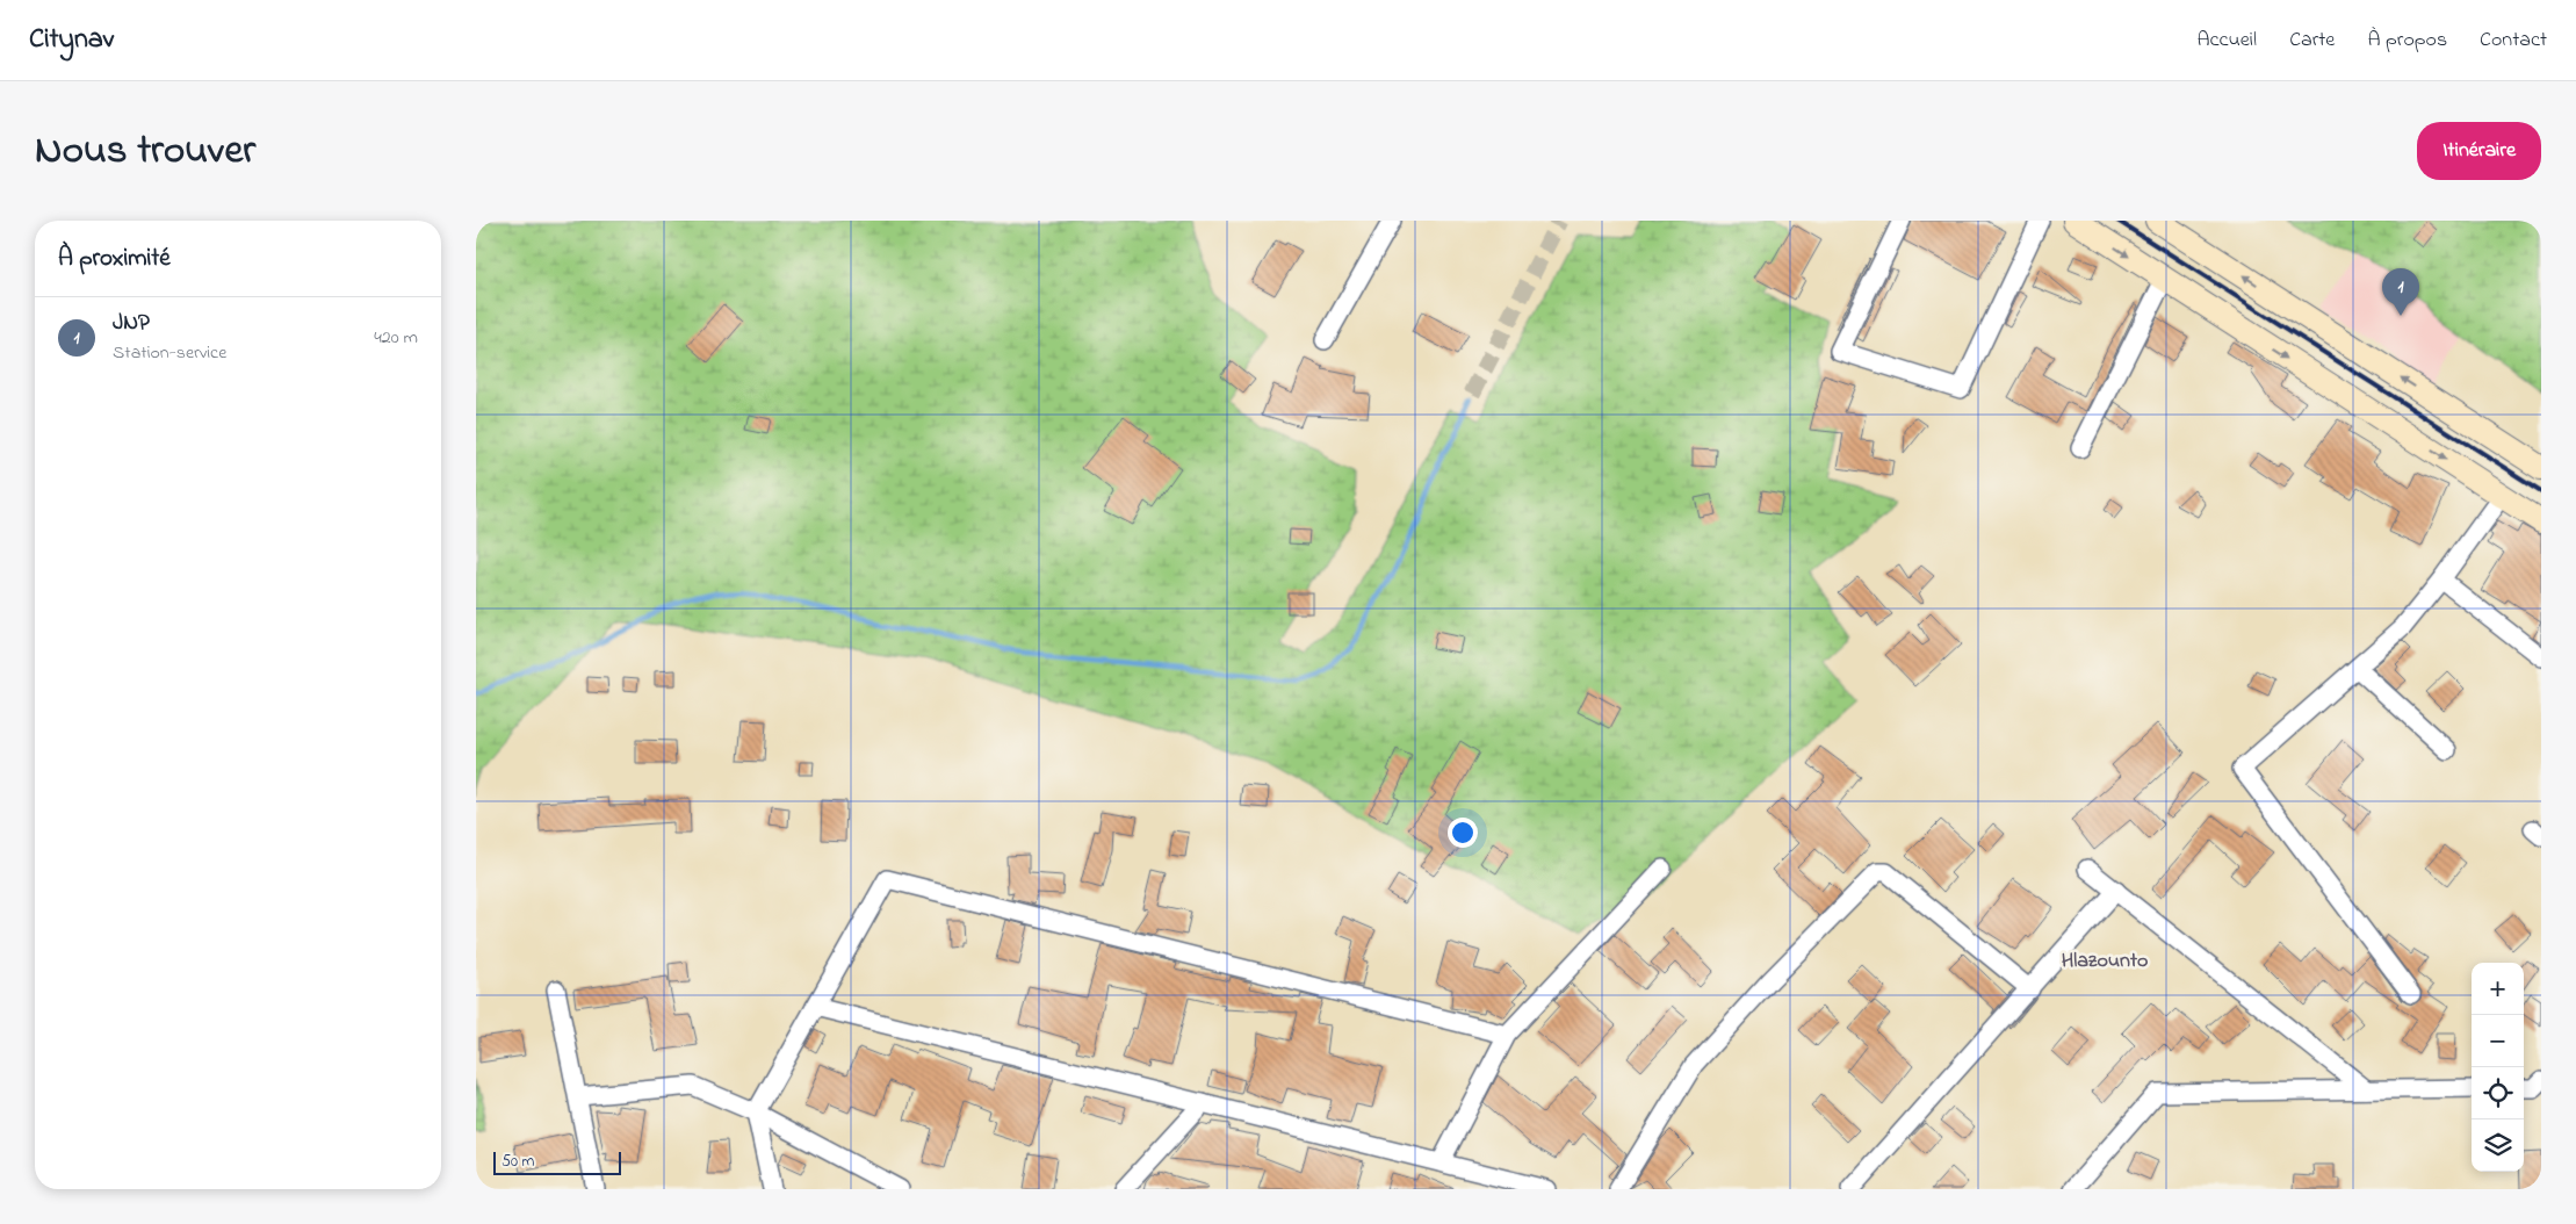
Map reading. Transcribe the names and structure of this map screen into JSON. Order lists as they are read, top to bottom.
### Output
{
  "districts": ["Hlazounto"],
  "scale_bar": "50 m",
  "page": {
    "header": "Citynav",
    "nav": [
      "Accueil",
      "Carte",
      "À propos",
      "Contact"
    ],
    "title": "Nous trouver",
    "buttons": "Itinéraire",
    "heading": "À proximité",
    "pins": "1",
    "list": [
      {
        "mark": "1",
        "name": "JNP",
        "note": "Station-service",
        "value": "420 m"
      }
    ],
    "map_buttons": ["+", "−"],
    "scale": "50 m"
  }
}
